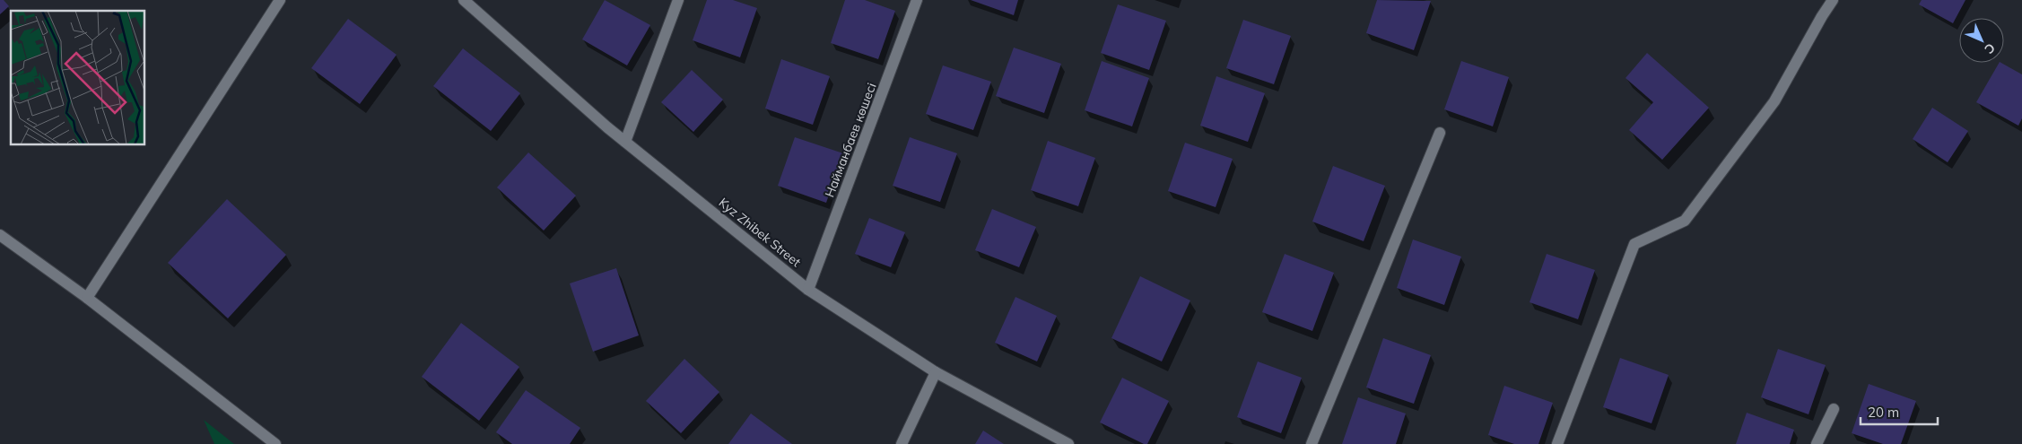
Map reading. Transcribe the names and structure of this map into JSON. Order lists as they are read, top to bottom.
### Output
{
  "streets": {
    "street": ["Найманбаев көшесі", "Kyz Zhibek Street"]
  },
  "crossings": [
    ["Найманбаев көшесі", "Kyz Zhibek Street"]
  ],
  "scale_bar": "20 m",
  "north": "bottom right"
}
